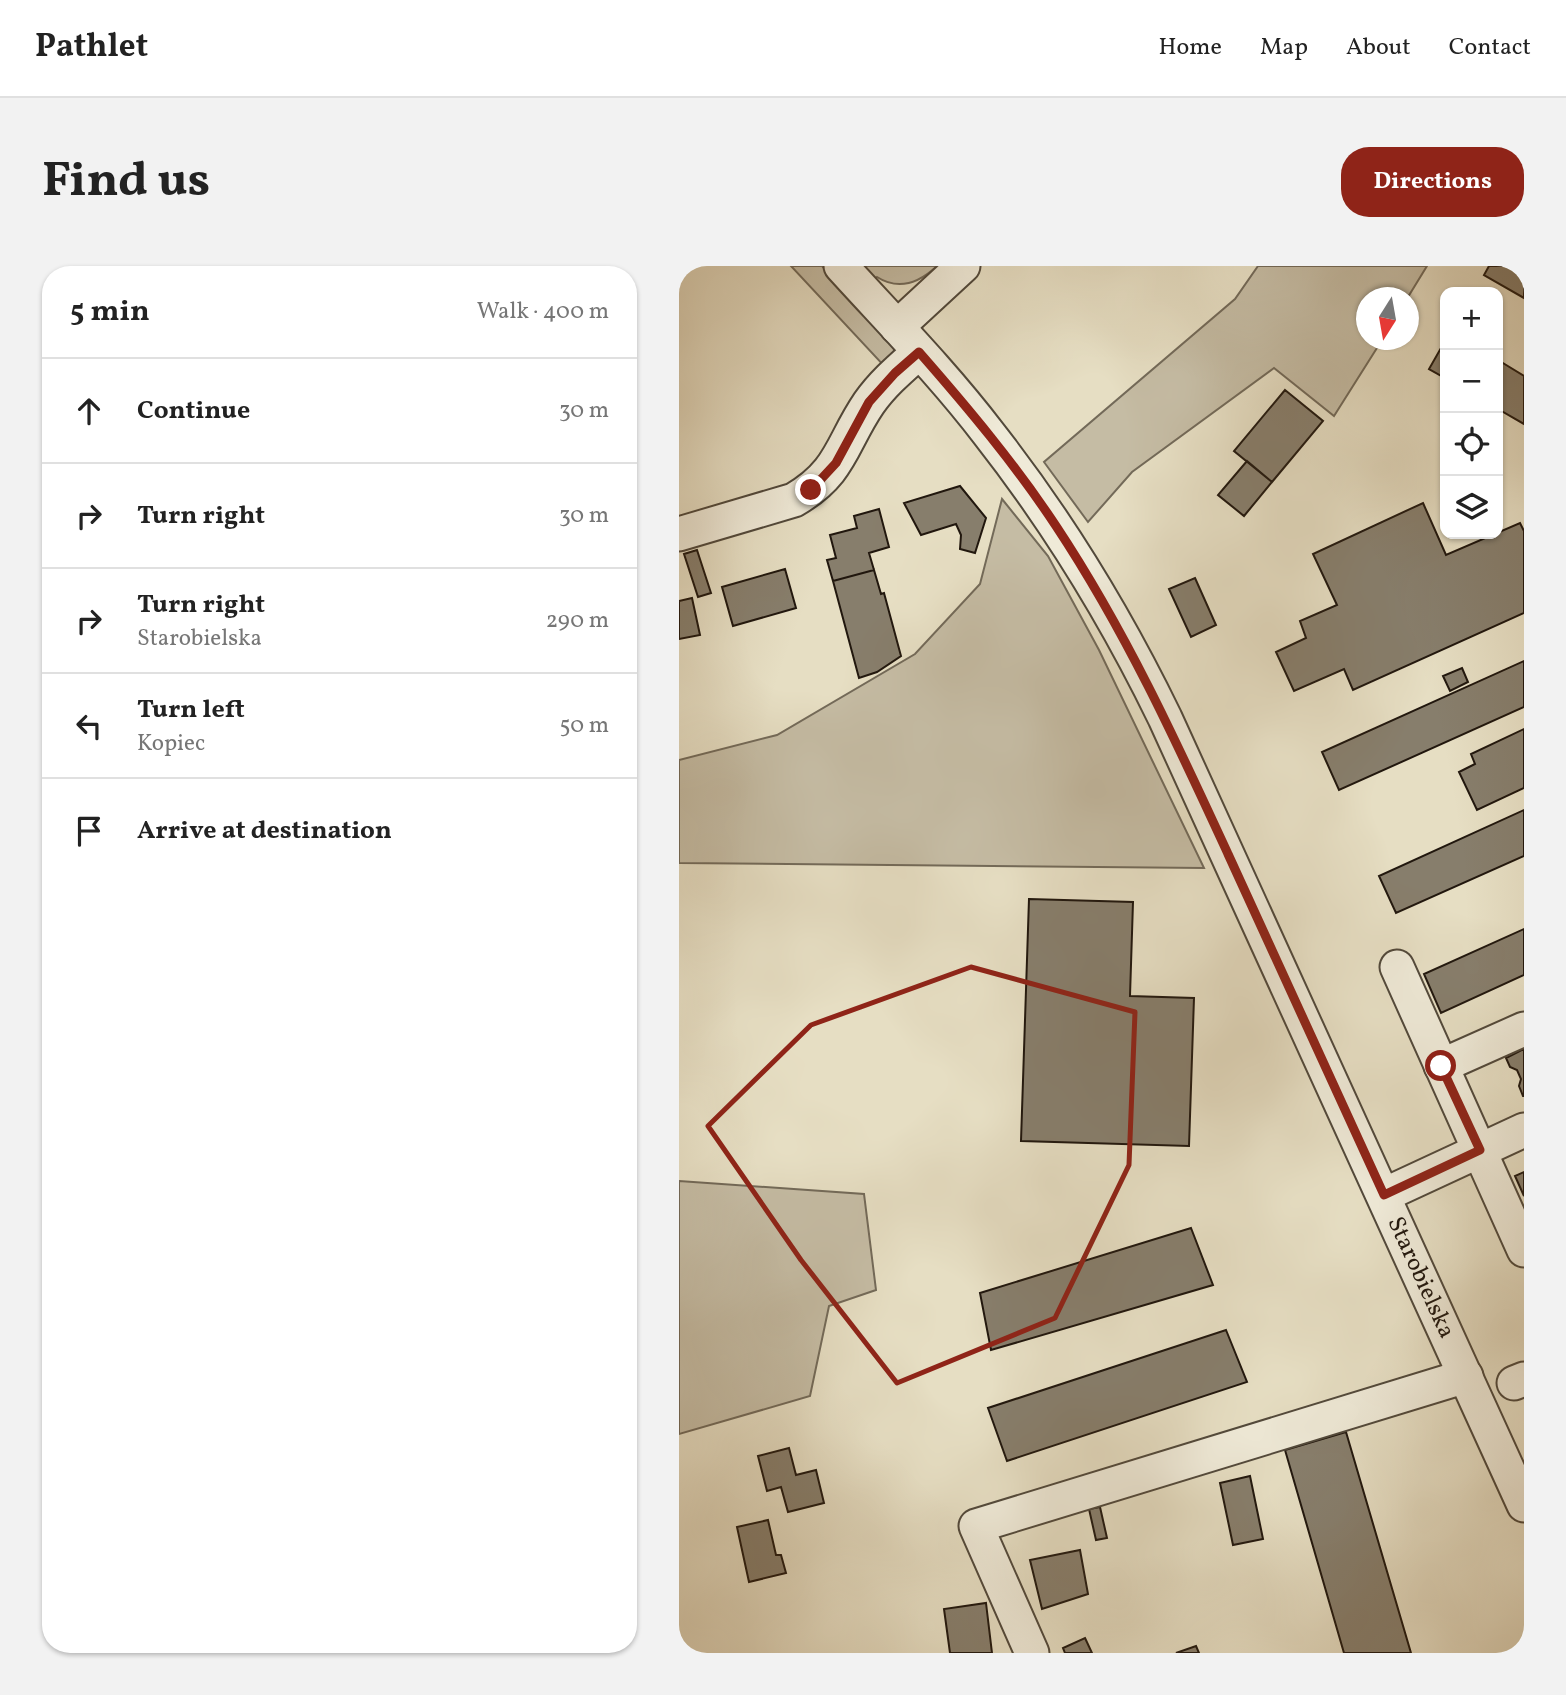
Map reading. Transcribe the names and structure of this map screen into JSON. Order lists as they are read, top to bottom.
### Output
{
  "streets": {
    "street": ["Starobielska"]
  },
  "north": "bottom",
  "page": {
    "header": "Pathlet",
    "nav": [
      "Home",
      "Map",
      "About",
      "Contact"
    ],
    "buttons": "Directions",
    "title": "Find us",
    "heading": ["5 min", "Walk · 400 m"],
    "map_buttons": ["+", "−"],
    "list": [
      ["Continue", "30 m"],
      ["Turn right", "30 m"],
      ["Turn right", "Starobielska", "290 m"],
      ["Turn left", "Kopiec", "50 m"],
      "Arrive at destination"
    ]
  }
}
